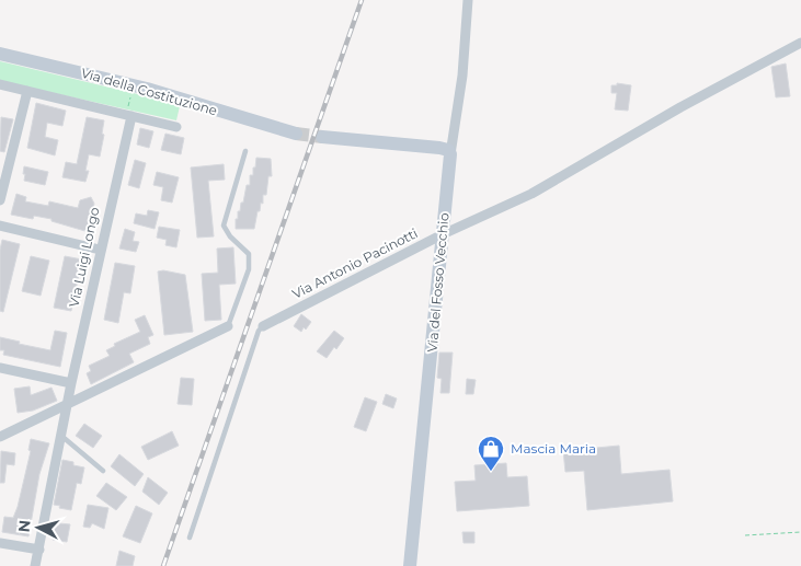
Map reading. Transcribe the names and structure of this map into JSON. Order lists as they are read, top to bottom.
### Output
{
  "streets": {
    "street": [
      "Via della Costituzione",
      "Via Luigi Longo",
      "Via Antonio Pacinotti",
      "Via del Fosso Vecchio"
    ]
  },
  "crossings": [
    ["Via Antonio Pacinotti", "Via del Fosso Vecchio"]
  ],
  "places": {
    "shop": ["Mascia Maria"]
  },
  "north": "left"
}
